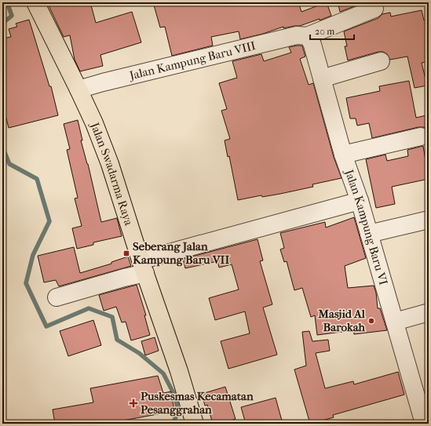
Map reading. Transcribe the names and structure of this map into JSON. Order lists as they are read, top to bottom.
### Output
{
  "streets": {
    "main road": ["Jalan Swadarma Raya"],
    "street": ["Jalan Kampung Baru VIII", "Jalan Kampung Baru VI"]
  },
  "crossings": [
    ["Jalan Kampung Baru VIII", "Jalan Swadarma Raya"],
    ["Jalan Kampung Baru VIII", "Jalan Kampung Baru VI"]
  ],
  "places": {
    "transit": ["Seberang Jalan Kampung Baru VII"],
    "other": ["Masjid Al Barokah"],
    "health": ["Puskesmas Kecamatan Pesanggrahan"]
  },
  "scale_bar": "20 m"
}
